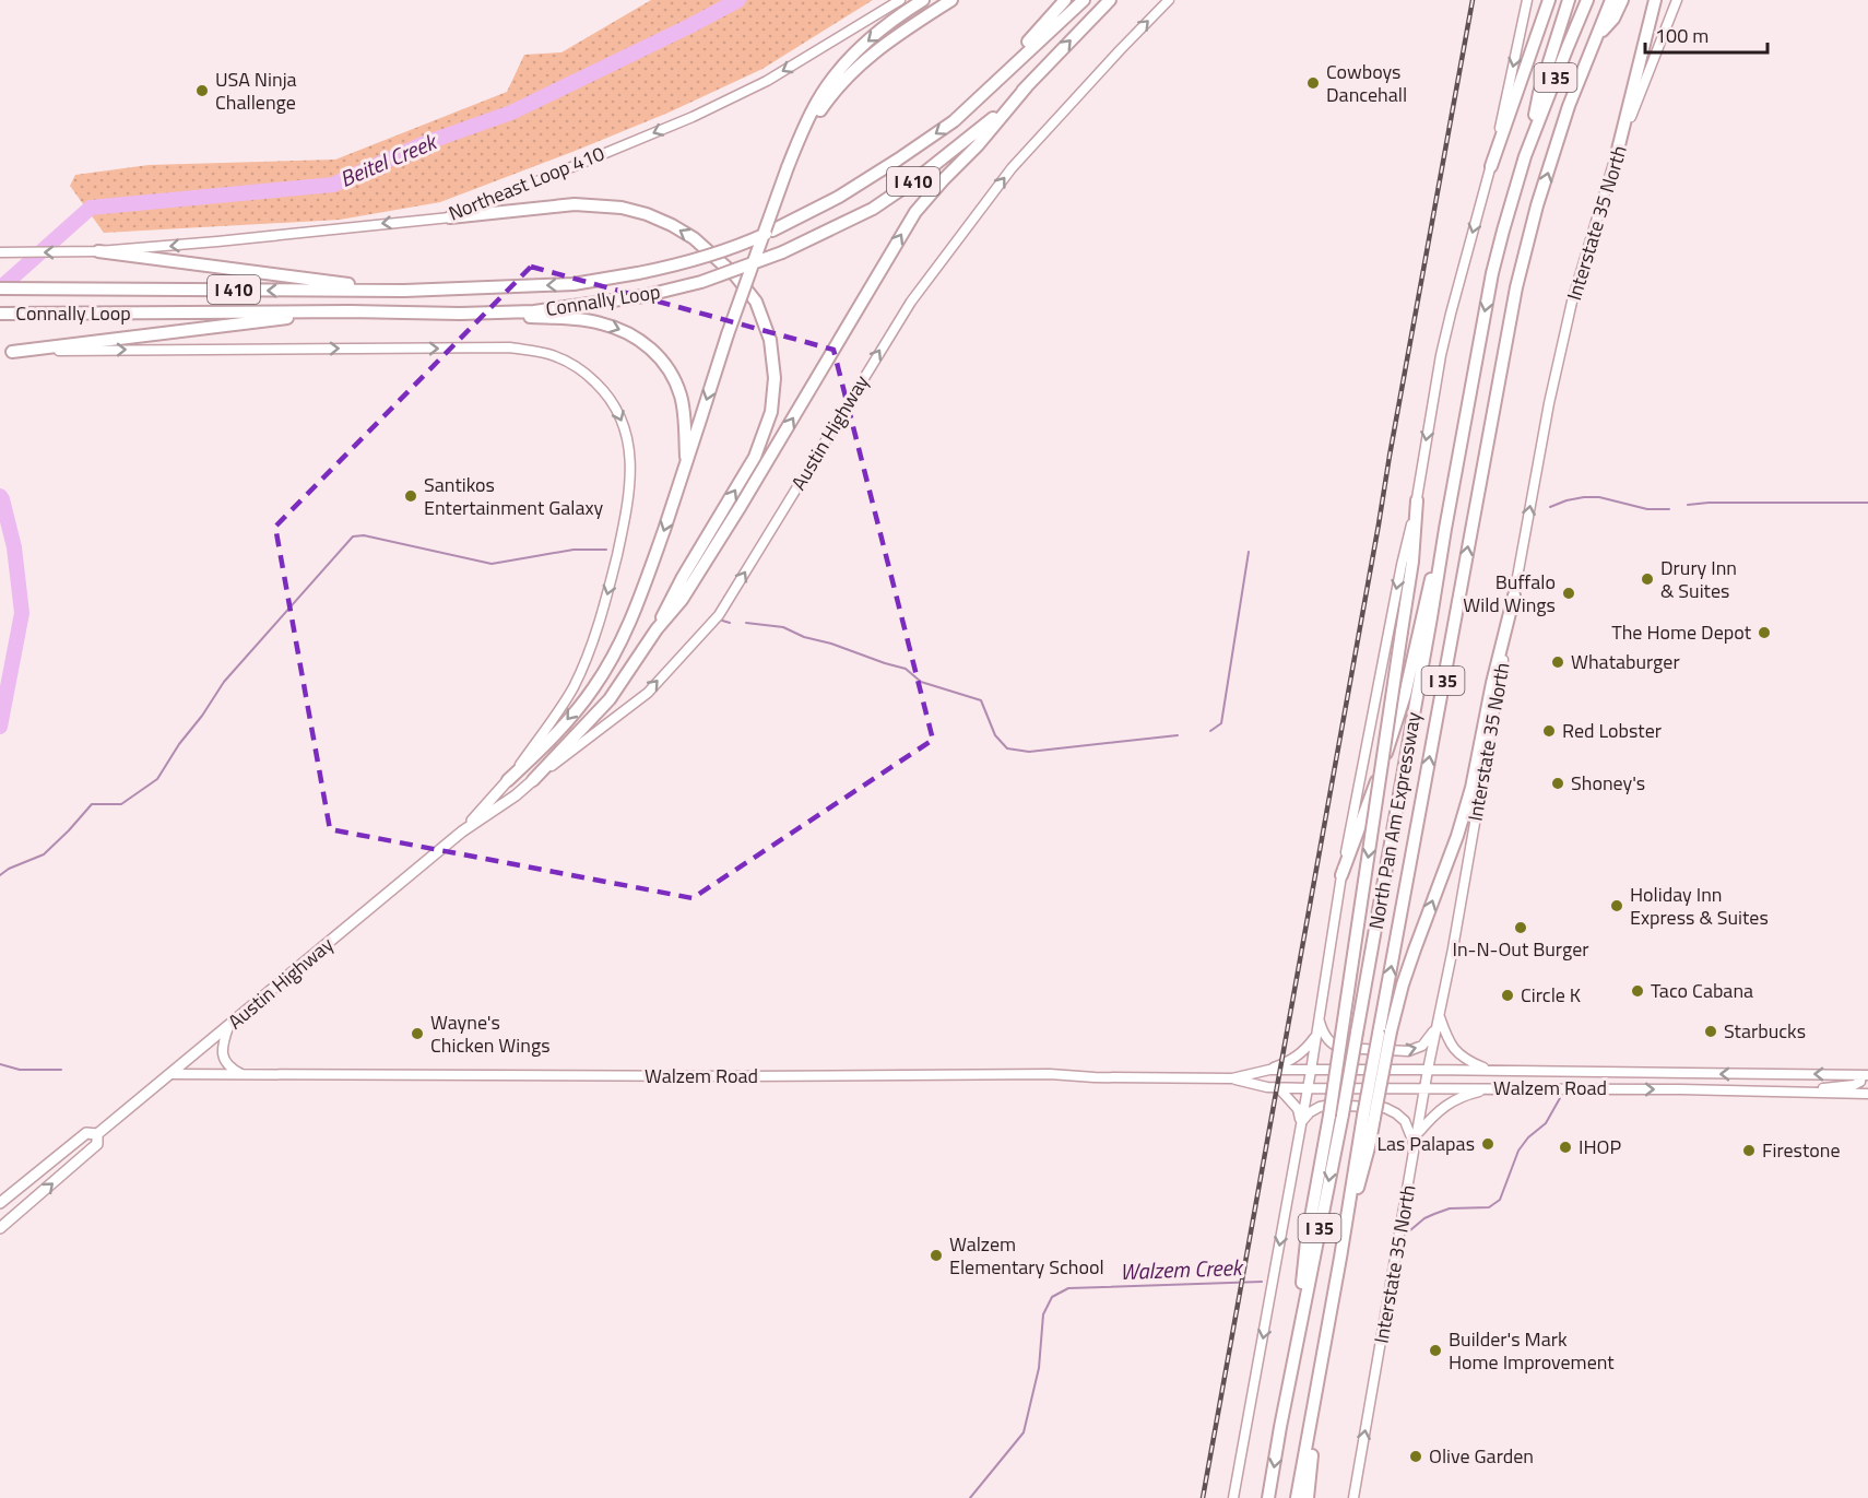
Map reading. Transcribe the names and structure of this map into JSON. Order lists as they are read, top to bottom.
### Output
{
  "streets": {
    "highway": [
      "I 35",
      "I 410",
      "Connally Loop",
      "North Pan Am Expressway"
    ],
    "main road": [
      "Northeast Loop 410",
      "Interstate 35 North",
      "Austin Highway",
      "Walzem Road"
    ]
  },
  "crossings": [
    ["Interstate 35 North", "Walzem Road"],
    ["Austin Highway", "Walzem Road"]
  ],
  "one_way": ["Northeast Loop 410", "Interstate 35 North"],
  "water": ["Beitel Creek", "Walzem Creek"],
  "places": [
    "Cowboys Dancehall",
    "USA Ninja Challenge",
    "Santikos Entertainment Galaxy",
    "Drury Inn & Suites",
    "Buffalo Wild Wings",
    "The Home Depot",
    "Whataburger",
    "Red Lobster",
    "Shoney's",
    "Holiday Inn Express & Suites",
    "In-N-Out Burger",
    "Taco Cabana",
    "Circle K",
    "Starbucks",
    "Wayne's Chicken Wings",
    "Las Palapas",
    "IHOP",
    "Firestone",
    "Walzem Elementary School",
    "Builder's Mark Home Improvement",
    "Olive Garden"
  ],
  "scale_bar": "100 m"
}
